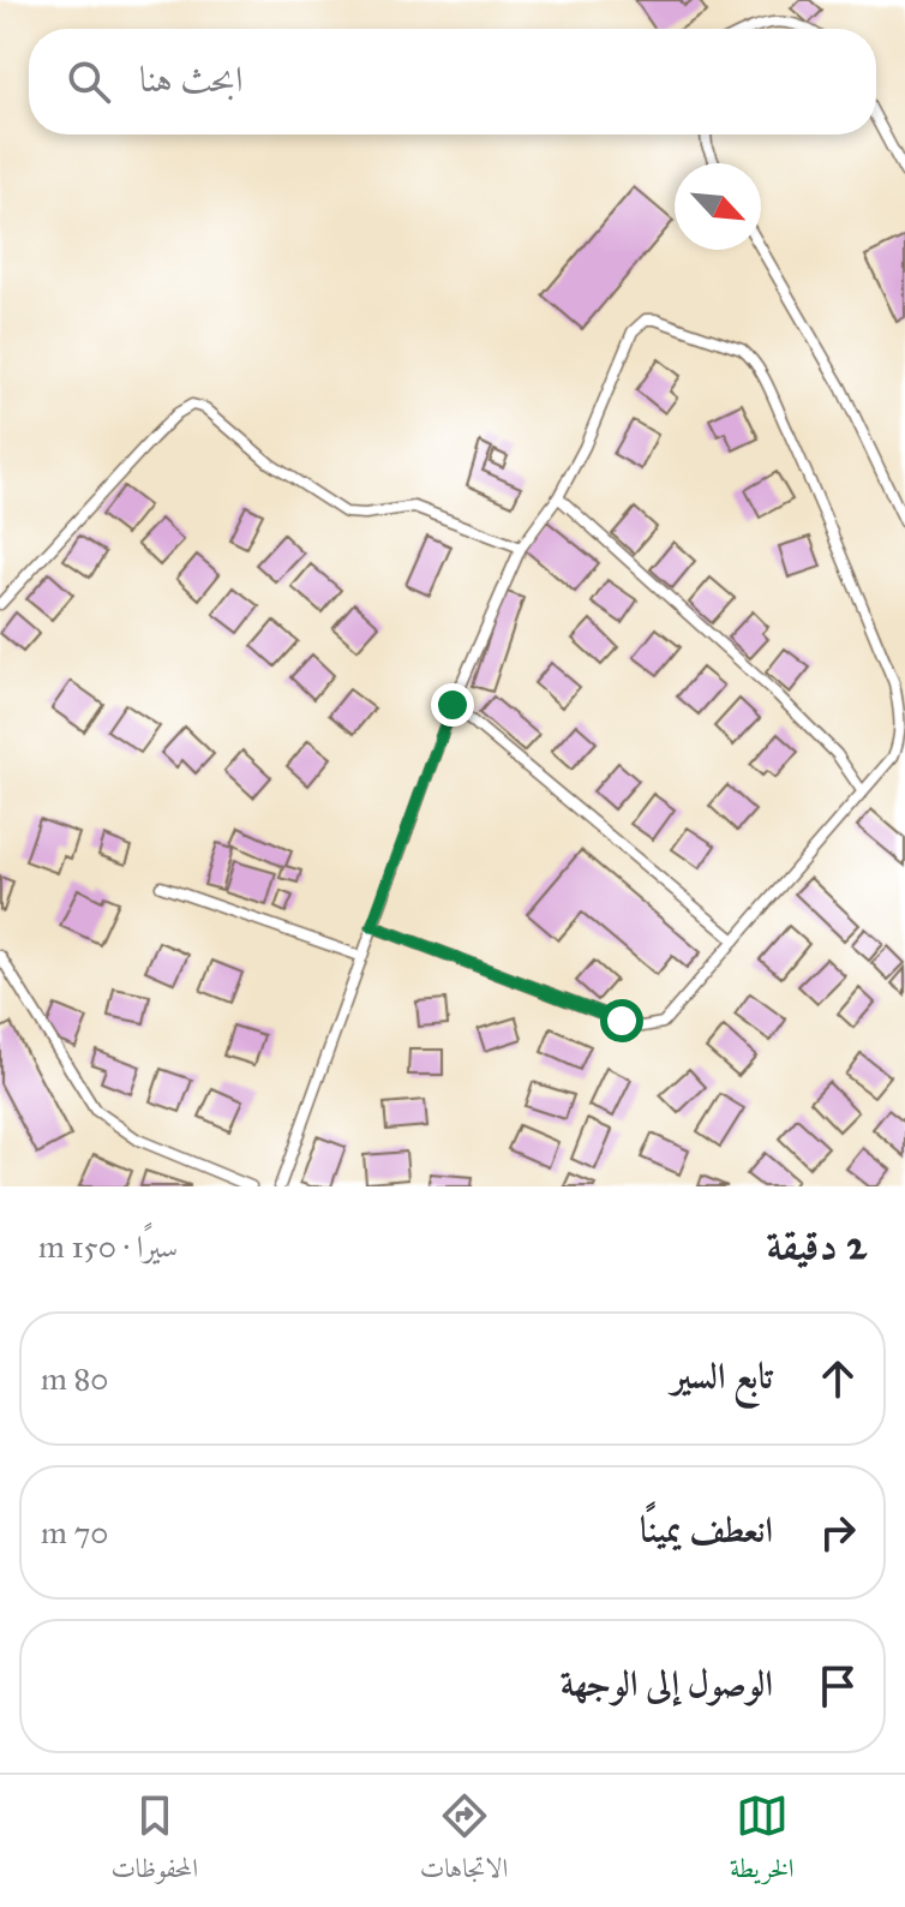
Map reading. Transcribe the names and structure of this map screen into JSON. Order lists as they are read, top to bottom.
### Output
{
  "north": "bottom right",
  "page": {
    "search": "ابحث هنا",
    "heading": ["2 دقيقة", "سيرًا · 150 m"],
    "list": [
      ["تابع السير", "80 m"],
      ["انعطف يمينًا", "70 m"],
      "الوصول إلى الوجهة"
    ],
    "nav": ["الخريطة", "الاتجاهات", "المحفوظات"]
  }
}
